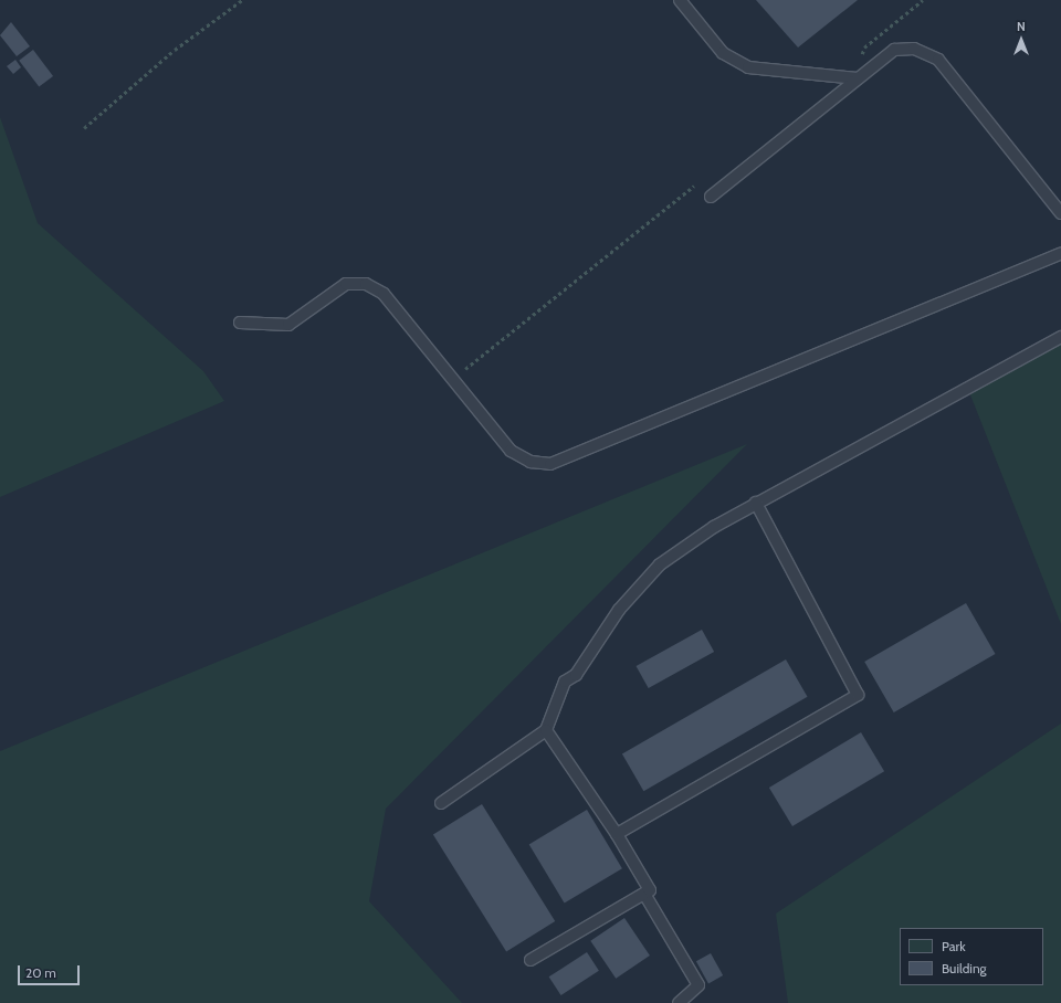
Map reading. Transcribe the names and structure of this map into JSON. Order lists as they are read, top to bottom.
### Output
{
  "legend": ["Park", "Building"],
  "scale_bar": "20 m",
  "north": "top"
}
